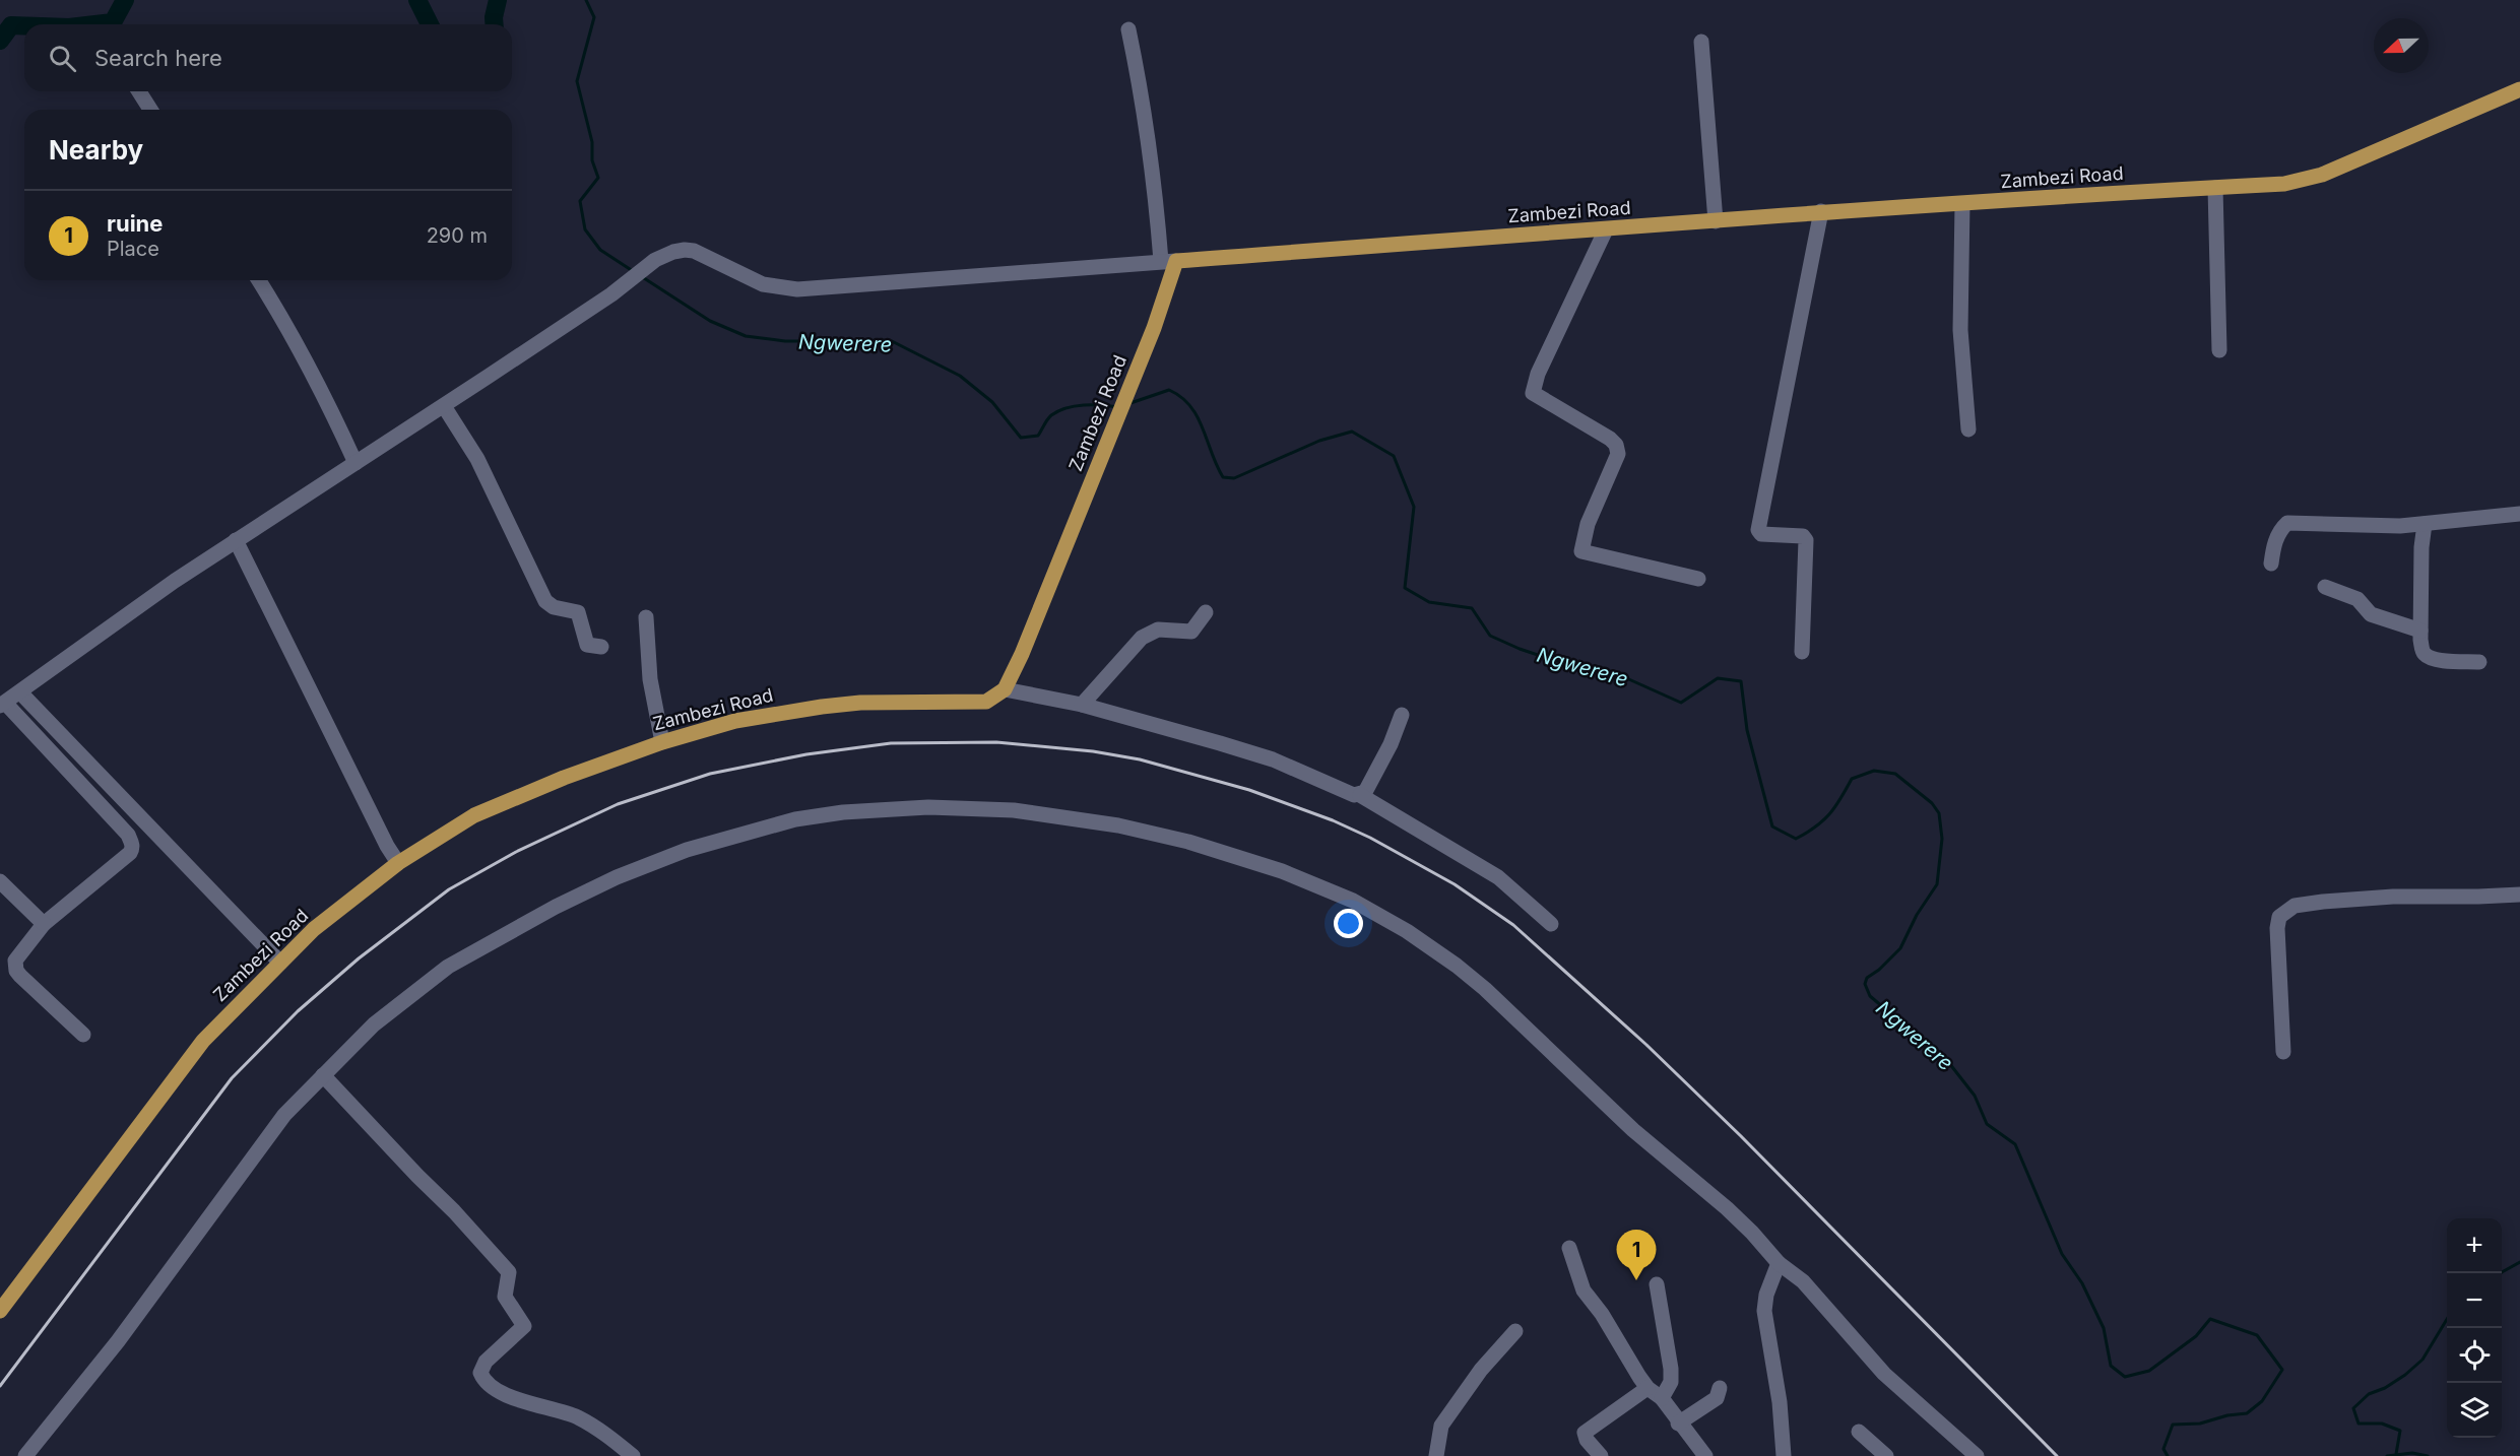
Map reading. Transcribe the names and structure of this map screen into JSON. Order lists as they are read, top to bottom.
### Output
{
  "streets": {
    "main road": ["Zambezi Road"]
  },
  "water": ["Ngwerere"],
  "north": "left",
  "page": {
    "search": "Search here",
    "heading": "Nearby",
    "list": [
      {
        "mark": "1",
        "name": "ruine",
        "note": "Place",
        "value": "290 m"
      }
    ],
    "map_buttons": ["+", "−"],
    "pins": "1"
  }
}
